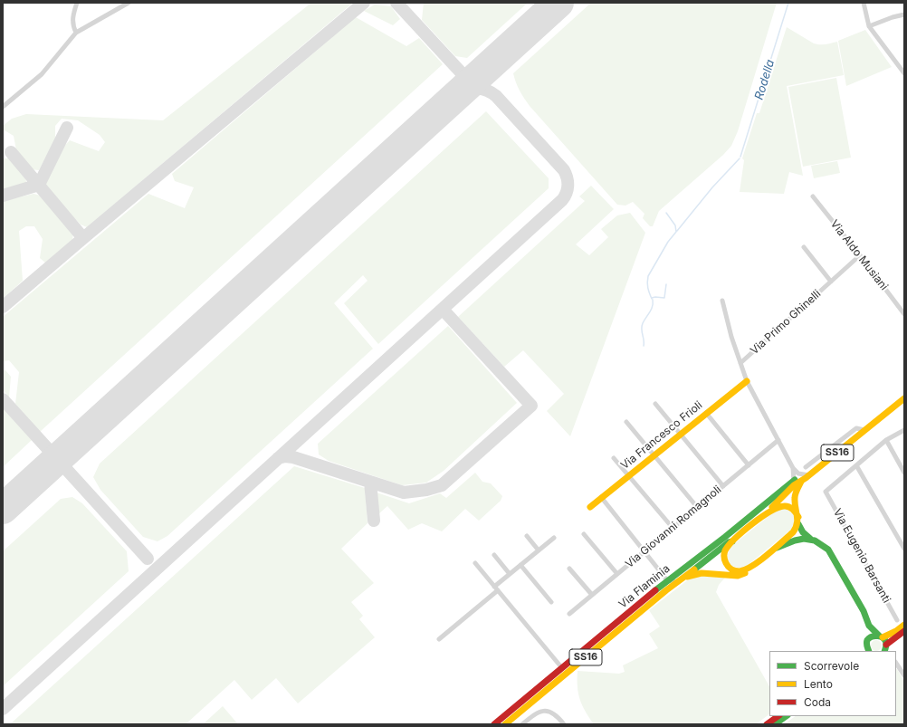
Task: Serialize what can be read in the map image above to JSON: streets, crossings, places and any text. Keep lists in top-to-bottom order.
{
  "streets": {
    "main road": ["Via Francesco Frioli", "SS16", "Via Flaminia"],
    "street": [
      "Via Aldo Musiani",
      "Via Primo Ghinelli",
      "Via Giovanni Romagnoli",
      "Via Eugenio Barsanti"
    ]
  },
  "crossings": [
    ["Via Aldo Musiani", "Via Primo Ghinelli"]
  ],
  "water": ["Rodella"],
  "legend": ["Scorrevole", "Lento", "Coda"]
}
